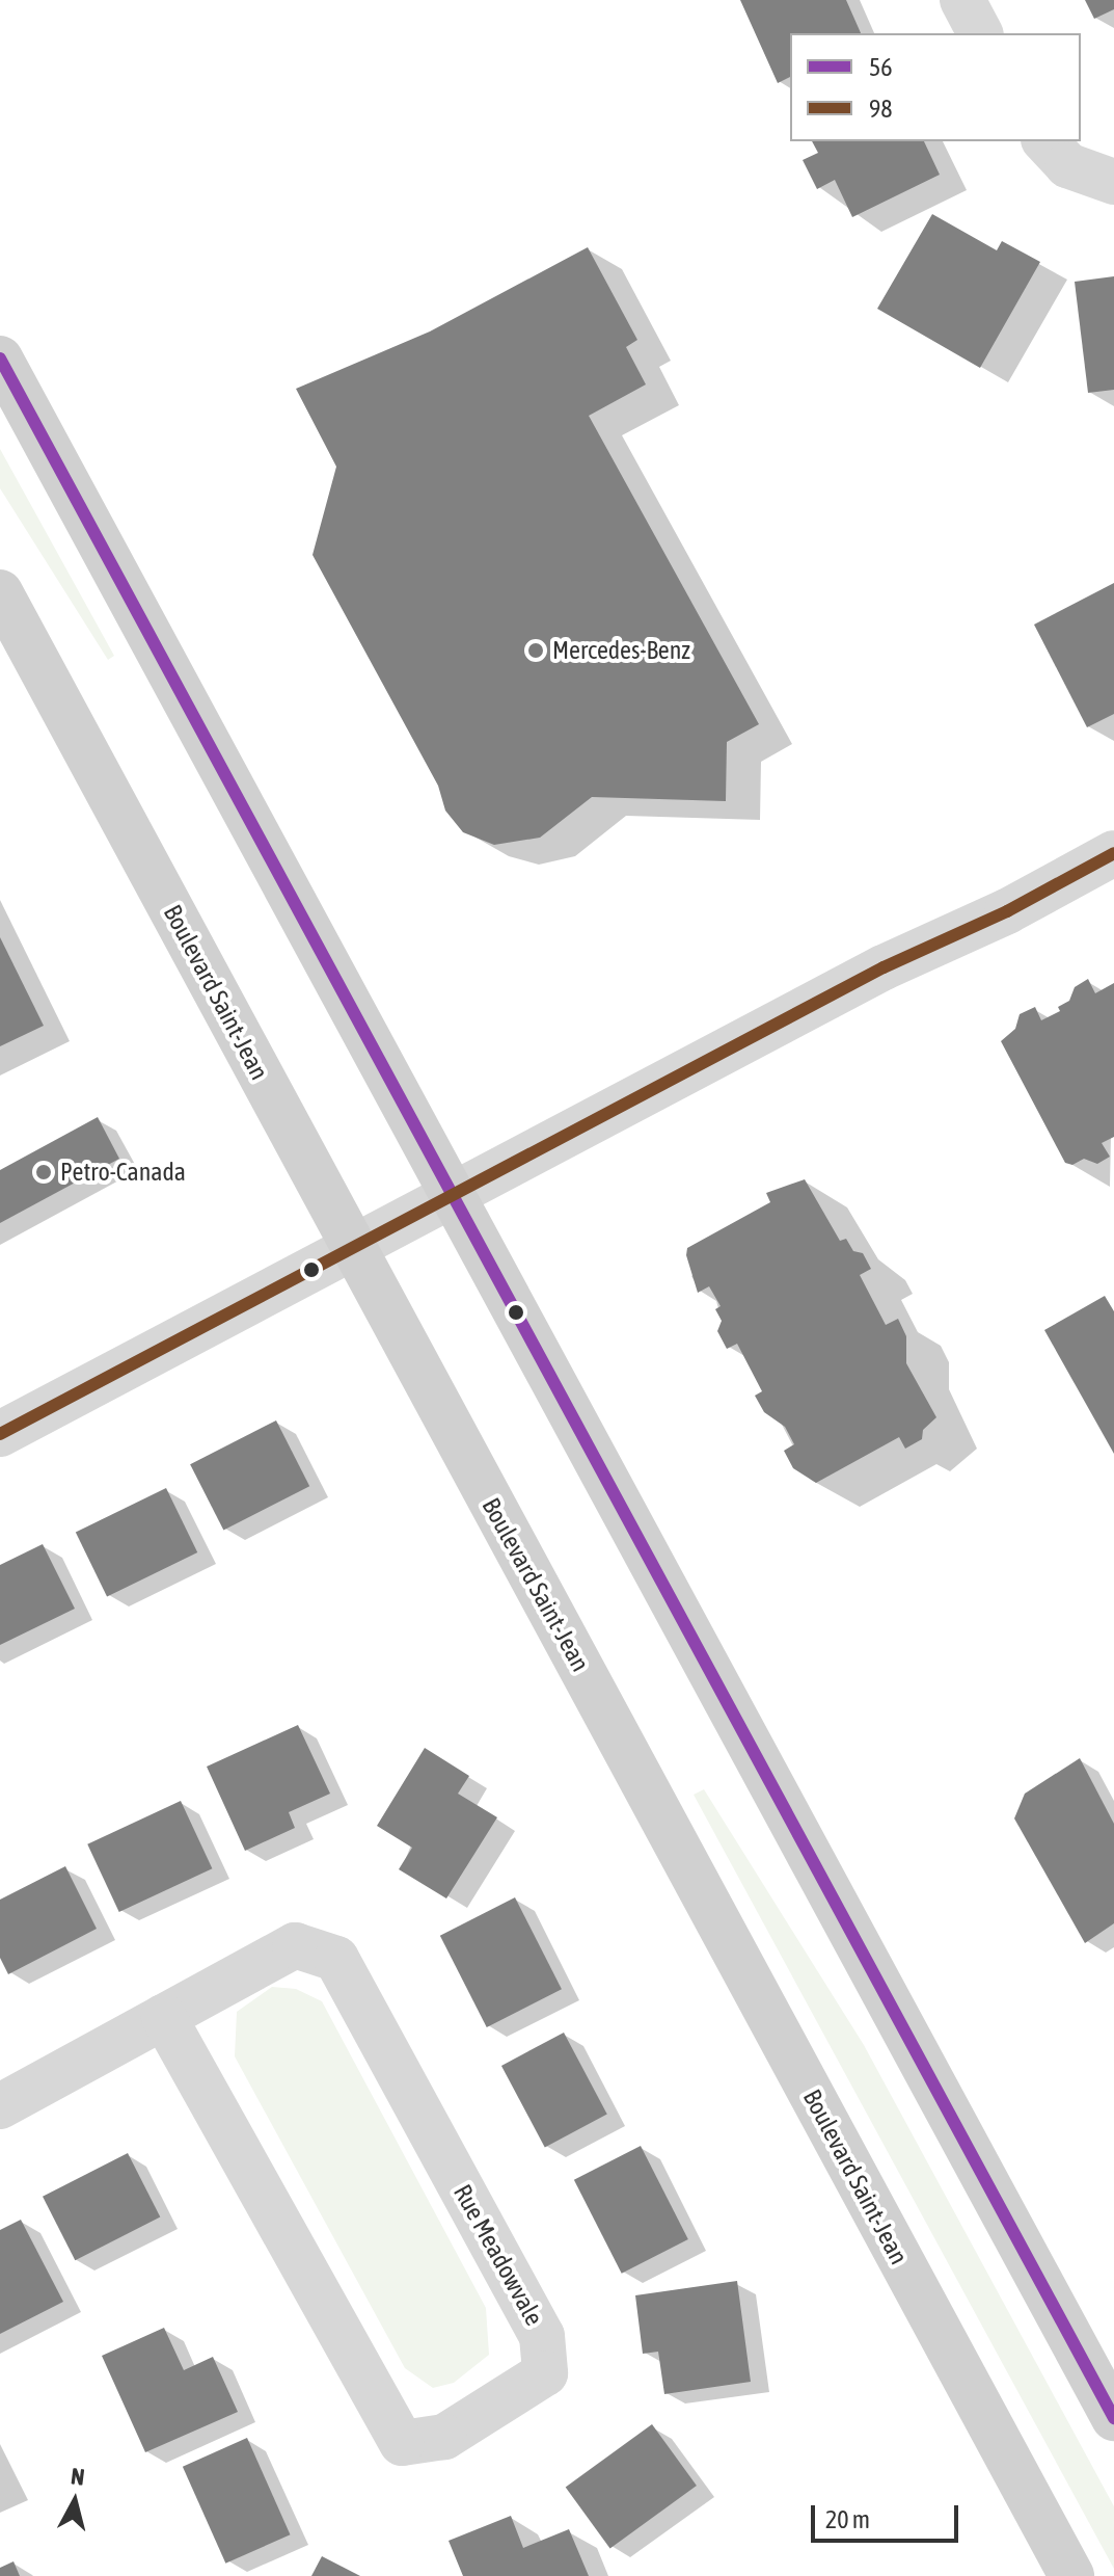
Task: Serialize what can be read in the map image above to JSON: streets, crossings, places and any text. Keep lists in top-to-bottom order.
{
  "streets": {
    "main road": ["Boulevard Saint-Jean"],
    "street": ["Rue Meadowvale"]
  },
  "places": ["Mercedes-Benz", "Petro-Canada"],
  "lines": ["transit line 56", "transit line 98"],
  "legend": ["56", "98"],
  "scale_bar": "20 m",
  "north": "top"
}
